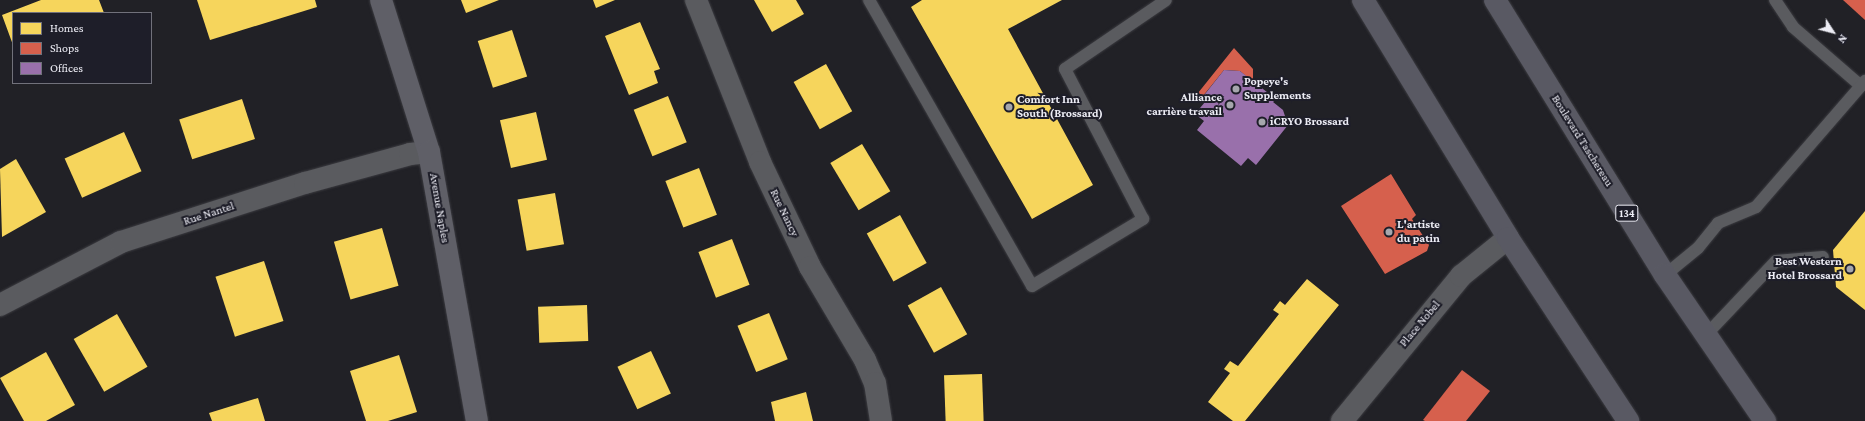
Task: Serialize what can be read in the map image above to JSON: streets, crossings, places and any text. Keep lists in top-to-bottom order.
{
  "streets": {
    "main road": ["Boulevard Taschereau", "134"],
    "street": [
      "Avenue Naples",
      "Rue Nancy",
      "Rue Nantel",
      "Place Nobel"
    ]
  },
  "crossings": [
    ["Avenue Naples", "Rue Nantel"]
  ],
  "places": [
    "Popeye's Supplements",
    "Alliance carrière travail",
    "Comfort Inn South (Brossard)",
    "iCRYO Brossard",
    "L'artiste du patin",
    "Best Western Hotel Brossard"
  ],
  "legend": ["Homes", "Shops", "Offices"],
  "north": "bottom right"
}
